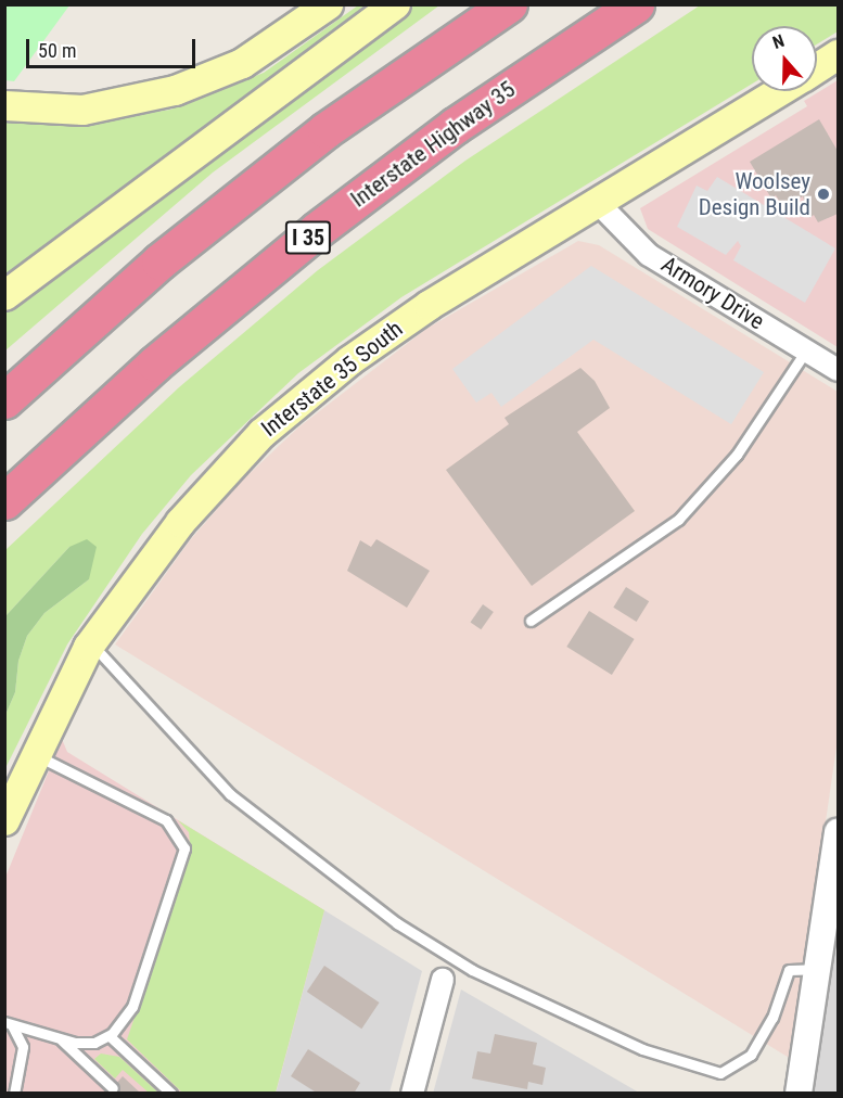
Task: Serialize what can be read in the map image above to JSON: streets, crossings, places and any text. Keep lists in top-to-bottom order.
{
  "streets": {
    "highway": ["Interstate Highway 35", "I 35"],
    "main road": ["Interstate 35 South"],
    "street": ["Armory Drive"]
  },
  "crossings": [
    ["Armory Drive", "Interstate 35 South"]
  ],
  "places": ["Woolsey Design Build"],
  "scale_bar": "50 m",
  "north": "top"
}
